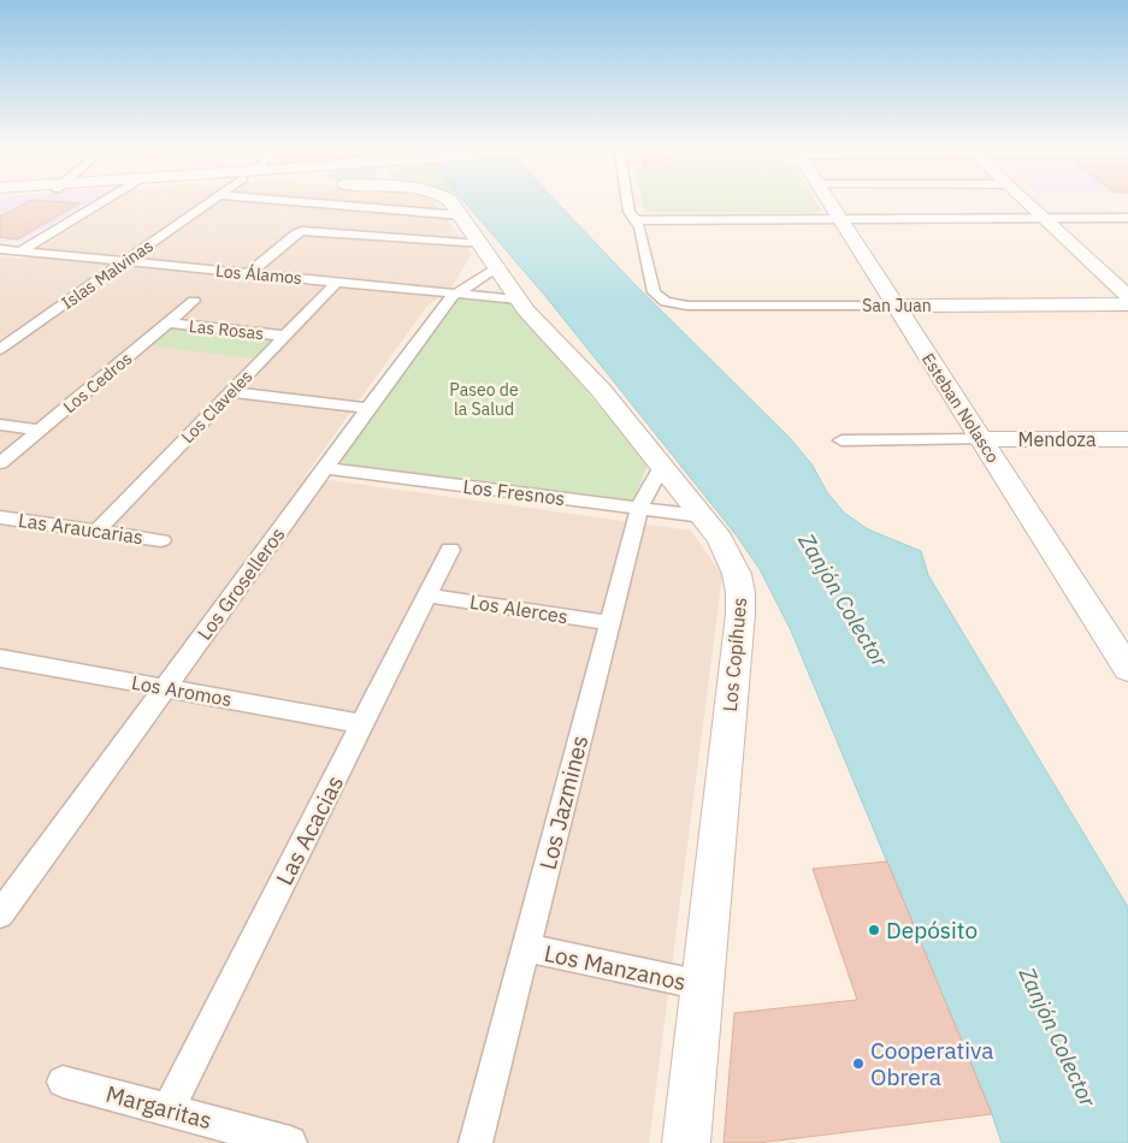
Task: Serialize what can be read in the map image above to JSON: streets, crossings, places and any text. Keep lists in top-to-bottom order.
{
  "streets": {
    "main road": [
      "San Juan",
      "Esteban Nolasco",
      "Mendoza",
      "Los Copíhues"
    ],
    "street": [
      "Islas Malvinas",
      "Los Álamos",
      "Las Rosas",
      "Los Cedros",
      "Los Claveles",
      "Los Fresnos",
      "Las Araucarias",
      "Los Groselleros",
      "Los Alerces",
      "Los Aromos",
      "Los Jazmines",
      "Las Acacias",
      "Los Manzanos",
      "Margaritas"
    ]
  },
  "crossings": [
    ["Islas Malvinas", "Los Álamos"],
    ["Los Álamos", "Los Claveles"],
    ["Los Álamos", "Los Groselleros"],
    ["Los Álamos", "Los Copíhues"],
    ["San Juan", "Esteban Nolasco"],
    ["Las Rosas", "Los Cedros"],
    ["Las Rosas", "Los Claveles"],
    ["Los Claveles", "Las Araucarias"],
    ["Esteban Nolasco", "Mendoza"],
    ["Los Fresnos", "Los Groselleros"],
    ["Los Fresnos", "Los Copíhues"],
    ["Los Fresnos", "Los Jazmines"],
    ["Los Groselleros", "Los Copíhues"],
    ["Los Groselleros", "Los Aromos"],
    ["Los Alerces", "Los Jazmines"],
    ["Los Alerces", "Las Acacias"],
    ["Los Copíhues", "Los Jazmines"],
    ["Los Copíhues", "Los Manzanos"],
    ["Los Aromos", "Las Acacias"],
    ["Los Jazmines", "Los Manzanos"],
    ["Las Acacias", "Margaritas"]
  ],
  "water": ["Zanjón Colector"],
  "parks": ["Paseo de la Salud"],
  "places": ["Depósito", "Cooperativa Obrera"]
}
